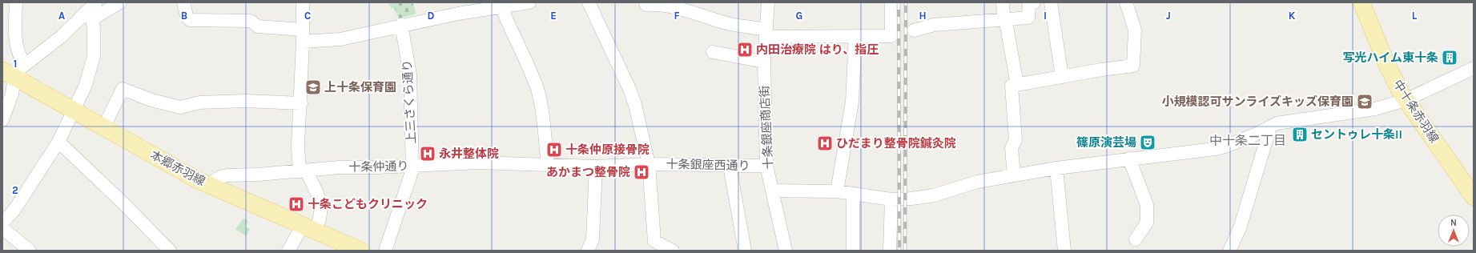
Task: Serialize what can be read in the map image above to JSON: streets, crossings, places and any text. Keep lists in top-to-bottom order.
{
  "streets": {
    "main road": ["中十条赤羽線", "本郷赤羽線"],
    "street": [
      "上三さくら通り",
      "十条銀座商店街",
      "十条銀座西通り",
      "十条仲通り"
    ]
  },
  "crossings": [
    ["上三さくら通り", "十条仲通り"],
    ["十条銀座商店街", "十条銀座西通り"],
    ["十条銀座西通り", "十条仲通り"],
    ["十条仲通り", "本郷赤羽線"]
  ],
  "districts": ["中十条二丁目"],
  "places": {
    "hospital": [
      "内田治療院 はり、指圧",
      "ひだまり整骨院鍼灸院",
      "十条仲原接骨院",
      "永井整体院",
      "あかまつ整骨院",
      "十条こどもクリニック"
    ],
    "building": ["写光ハイム東十条", "セントゥレ十条II"],
    "school or university": ["上十条保育園", "小規模認可サンライズキッズ保育園"],
    "theatre": ["篠原演芸場"]
  },
  "north": "top",
  "grid": {
    "columns": [
      "A",
      "B",
      "C",
      "D",
      "E",
      "F",
      "G",
      "H",
      "I",
      "J",
      "K",
      "L"
    ],
    "rows": ["1", "2"]
  }
}
